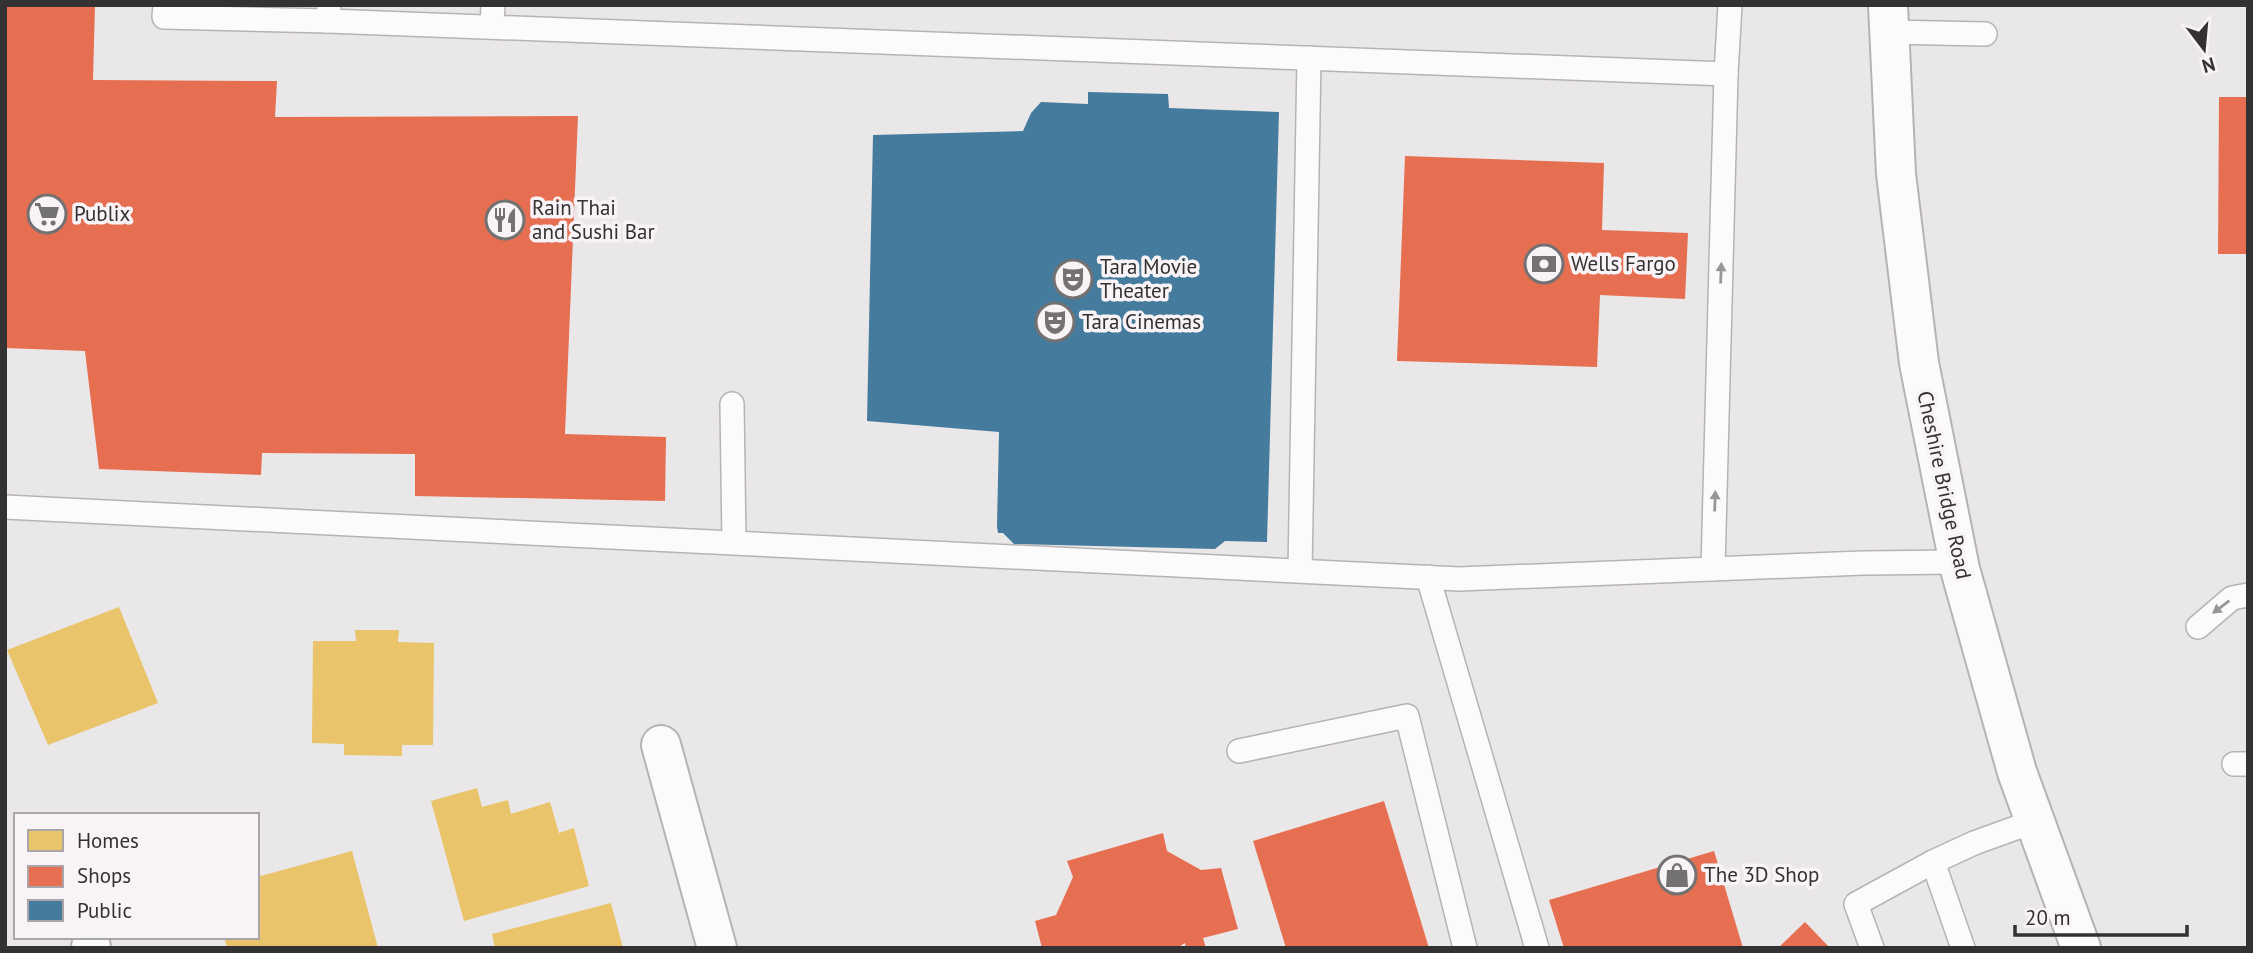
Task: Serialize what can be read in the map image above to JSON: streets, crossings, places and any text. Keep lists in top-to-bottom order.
{
  "streets": {
    "main road": ["Cheshire Bridge Road"]
  },
  "places": {
    "supermarket": ["Publix"],
    "restaurant": ["Rain Thai and Sushi Bar"],
    "bank": ["Wells Fargo"],
    "theatre": ["Tara Movie Theater", "Tara Cinemas"],
    "shop": ["The 3D Shop"]
  },
  "legend": ["Homes", "Shops", "Public"],
  "scale_bar": "20 m",
  "north": "bottom"
}
